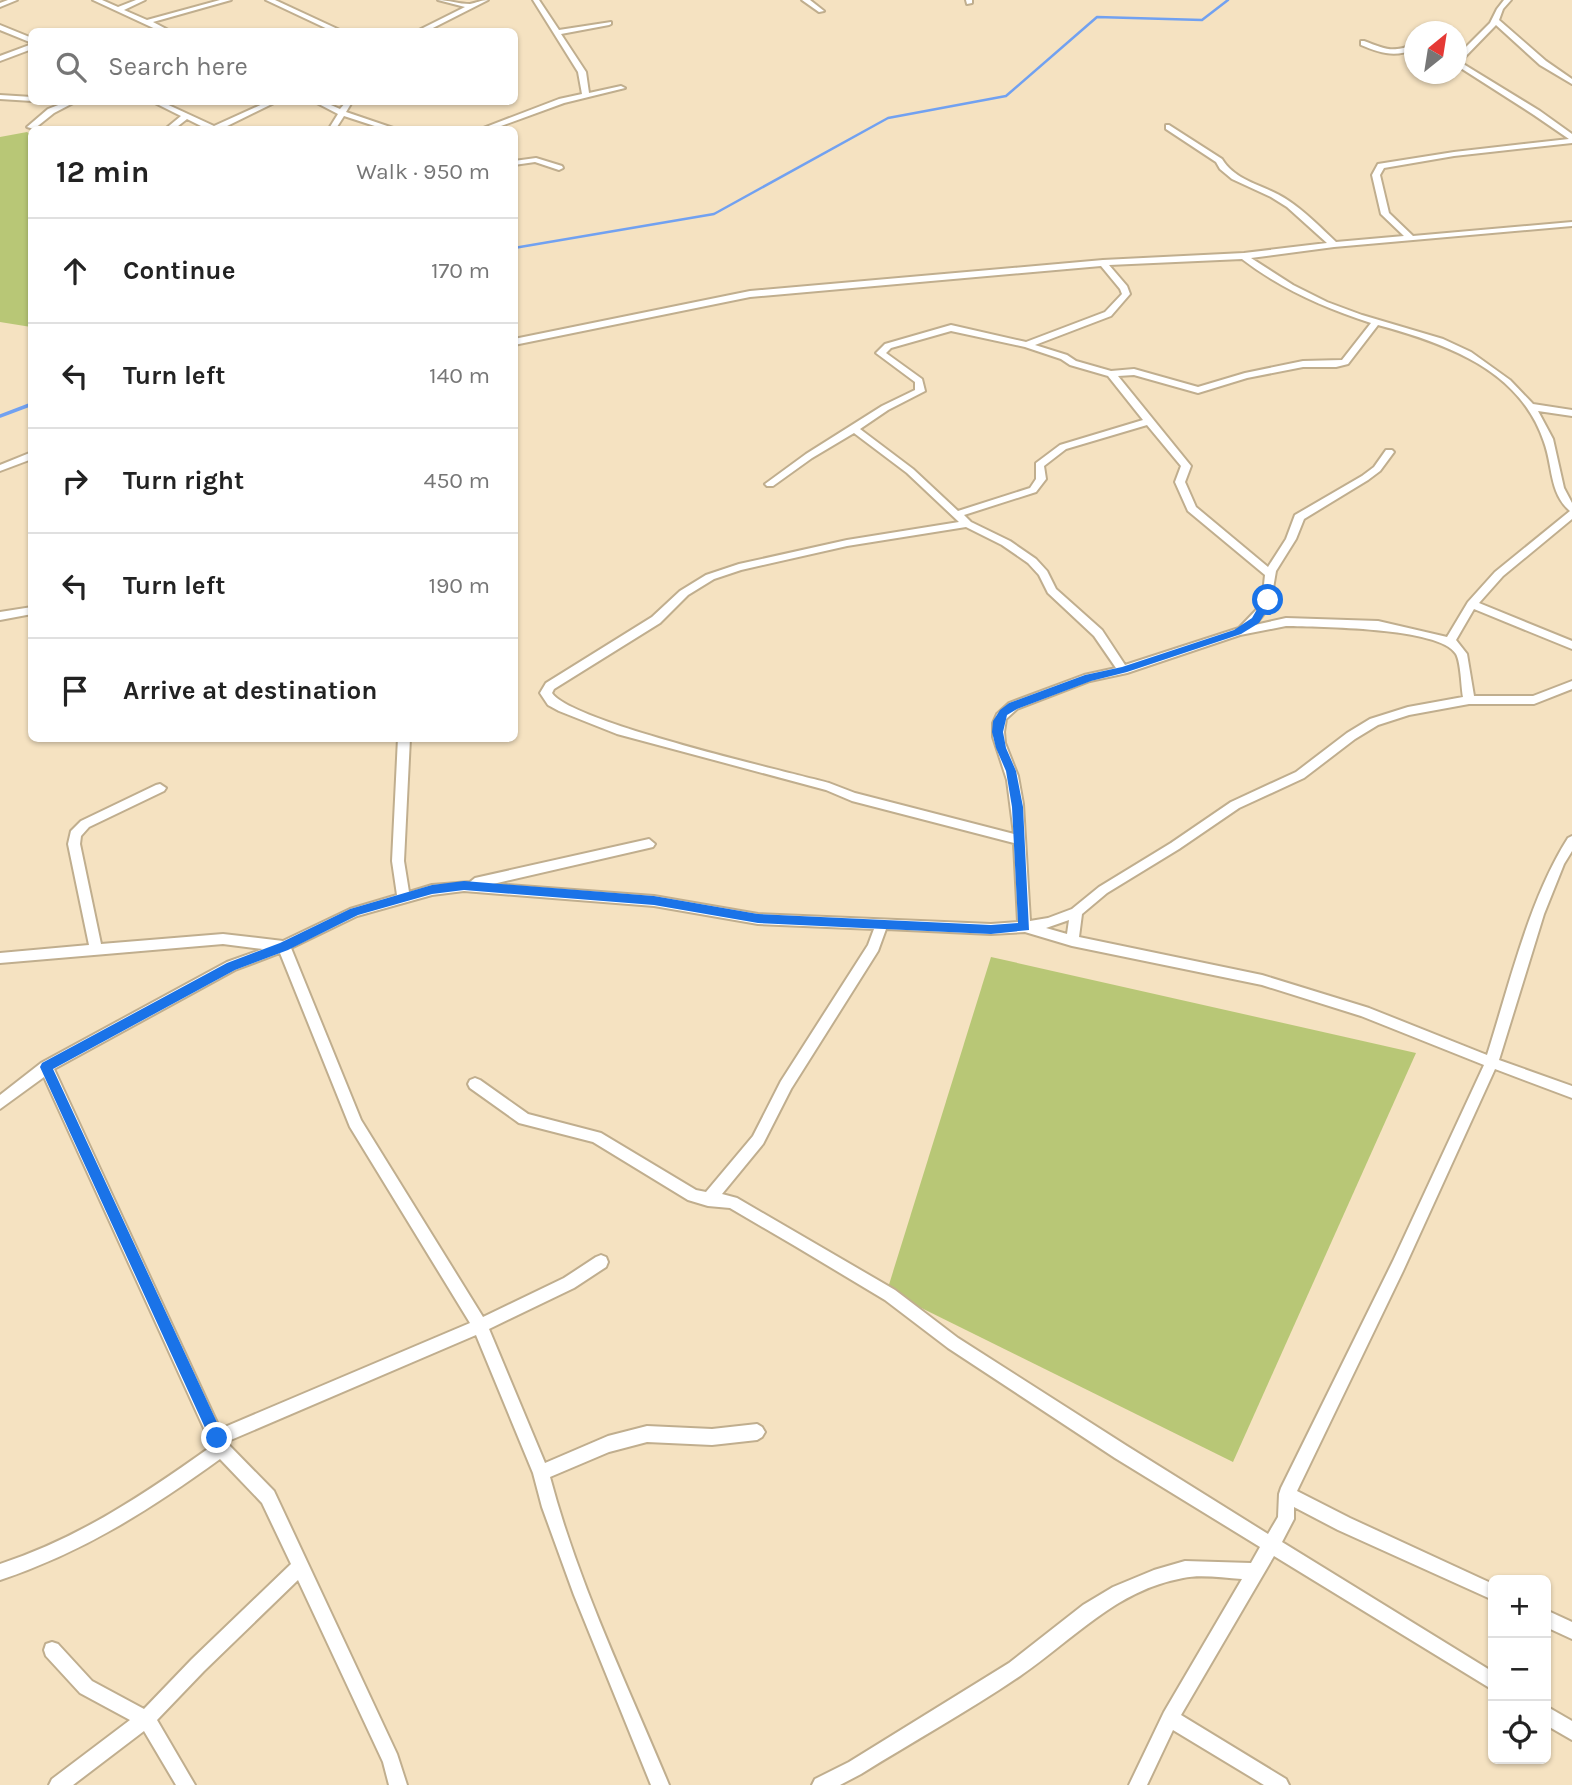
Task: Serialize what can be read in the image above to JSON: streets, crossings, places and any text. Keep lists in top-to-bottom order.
{
  "north": "top right",
  "page": {
    "search": "Search here",
    "heading": ["12 min", "Walk · 950 m"],
    "list": [
      ["Continue", "170 m"],
      ["Turn left", "140 m"],
      ["Turn right", "450 m"],
      ["Turn left", "190 m"],
      "Arrive at destination"
    ],
    "map_buttons": ["+", "−"]
  }
}
